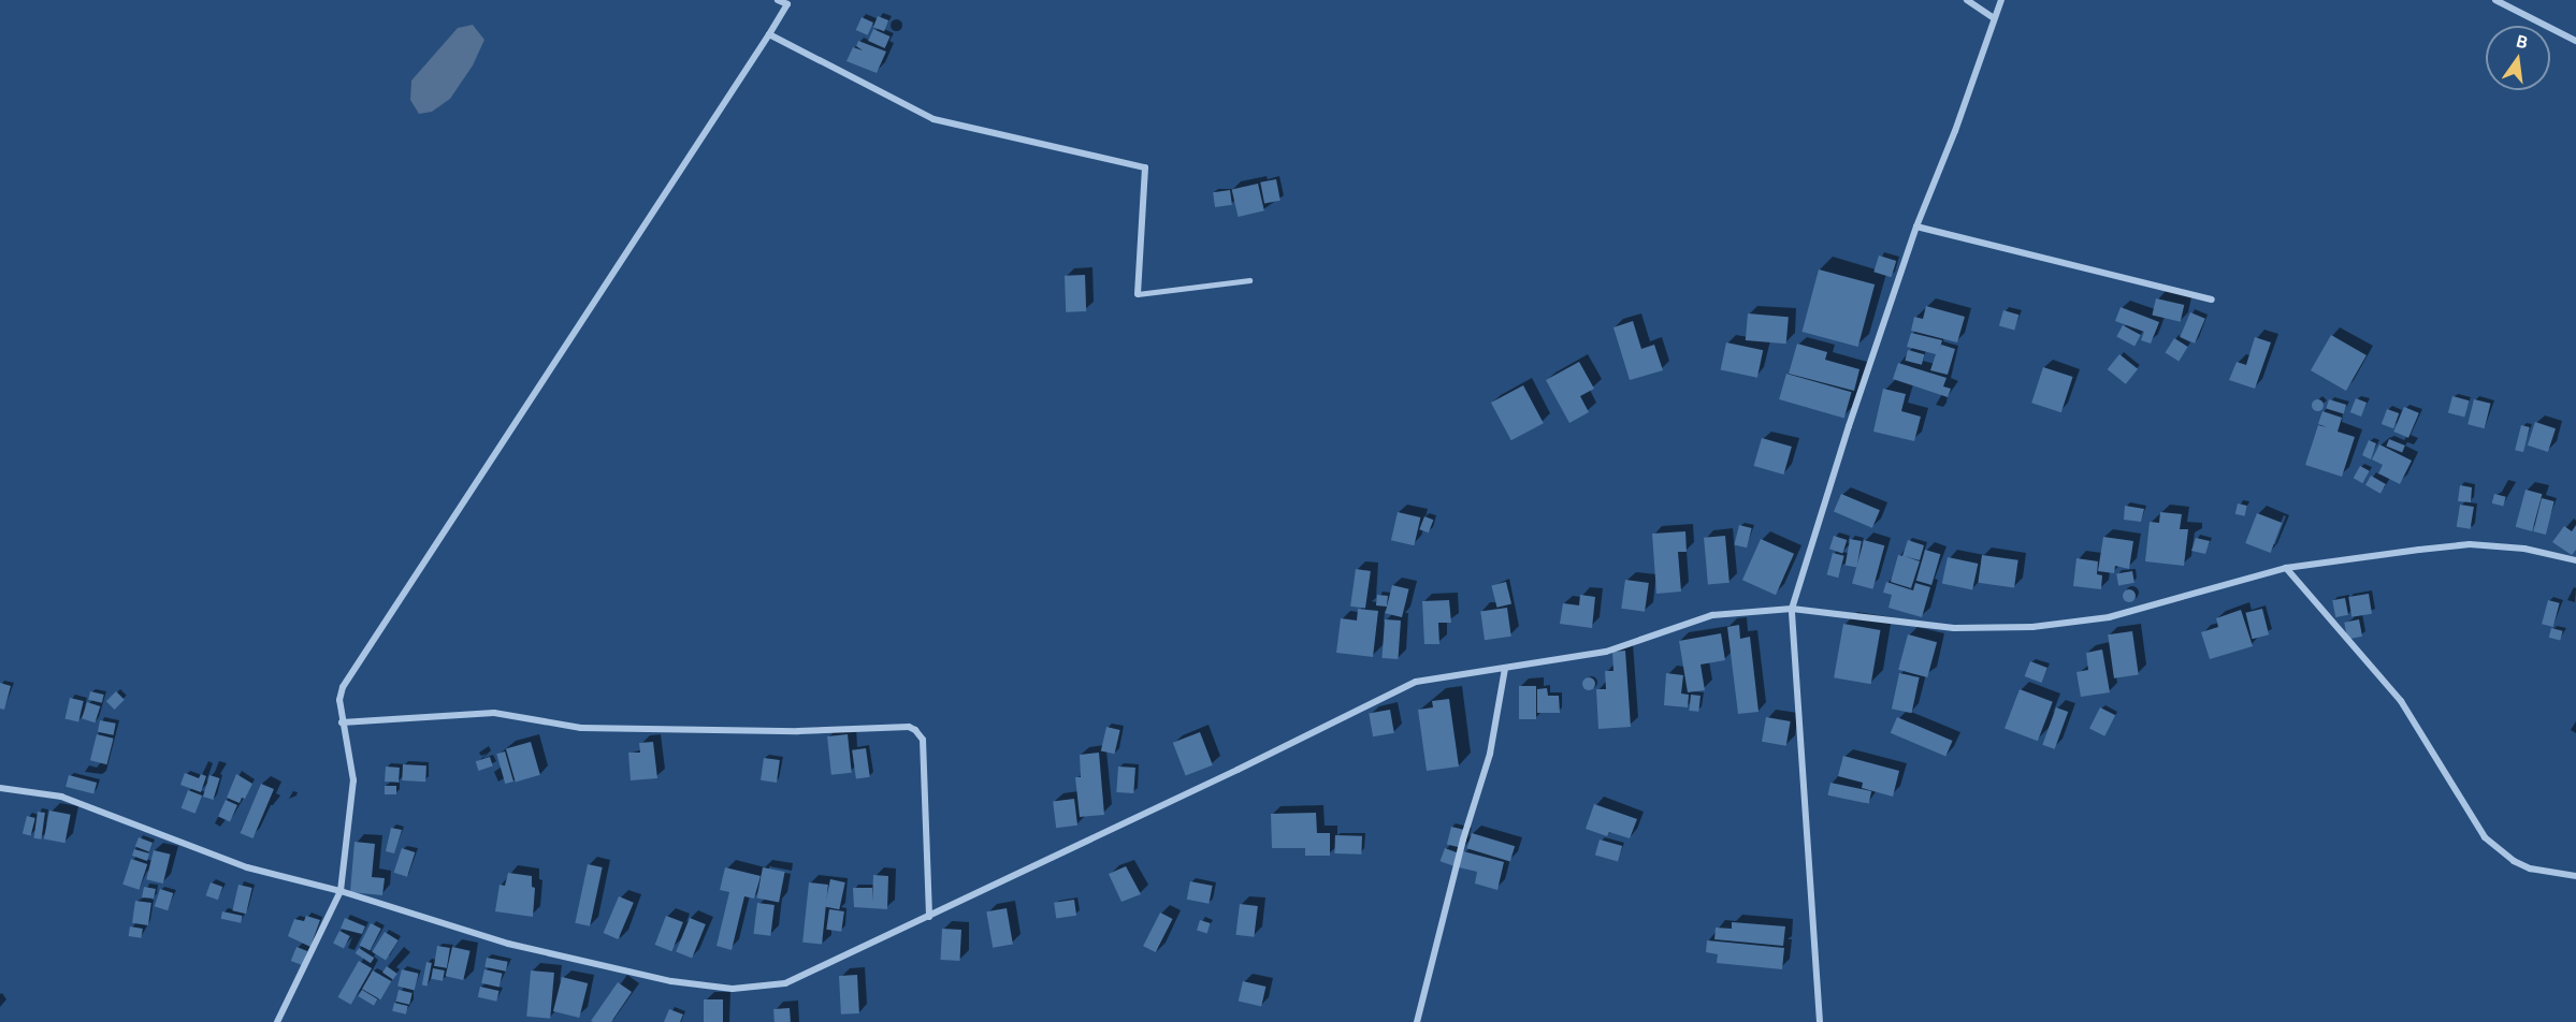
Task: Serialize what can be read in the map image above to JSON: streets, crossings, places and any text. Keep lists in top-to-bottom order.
{
  "north": "top"
}
